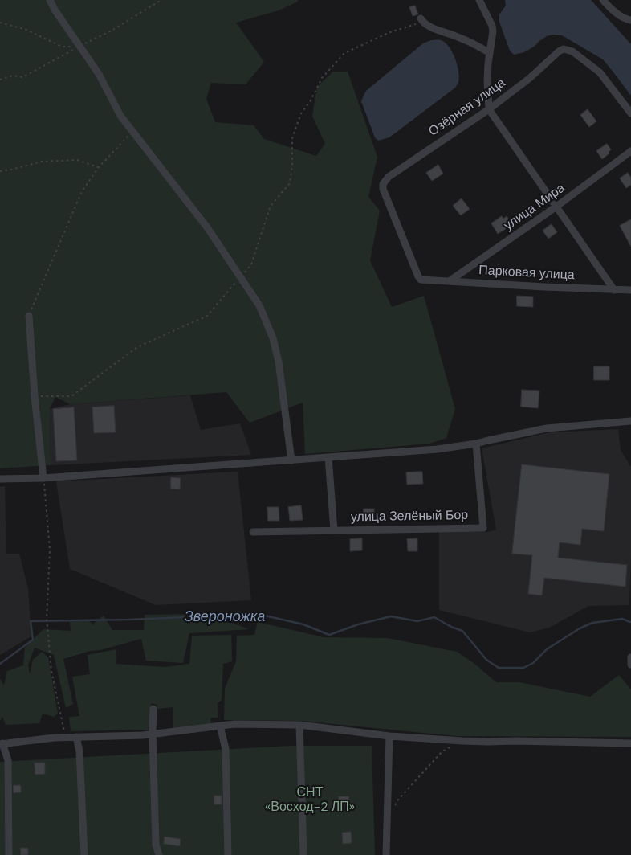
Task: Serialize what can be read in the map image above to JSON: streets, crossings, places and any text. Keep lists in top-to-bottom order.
{
  "streets": {
    "street": [
      "Озёрная улица",
      "улица Мира",
      "Парковая улица",
      "улица Зелёный Бор"
    ]
  },
  "crossings": [
    ["Озёрная улица", "Парковая улица"],
    ["улица Мира", "Парковая улица"]
  ],
  "water": ["Звероножка"],
  "parks": ["СНТ «Восход-2 ЛП»"]
}
